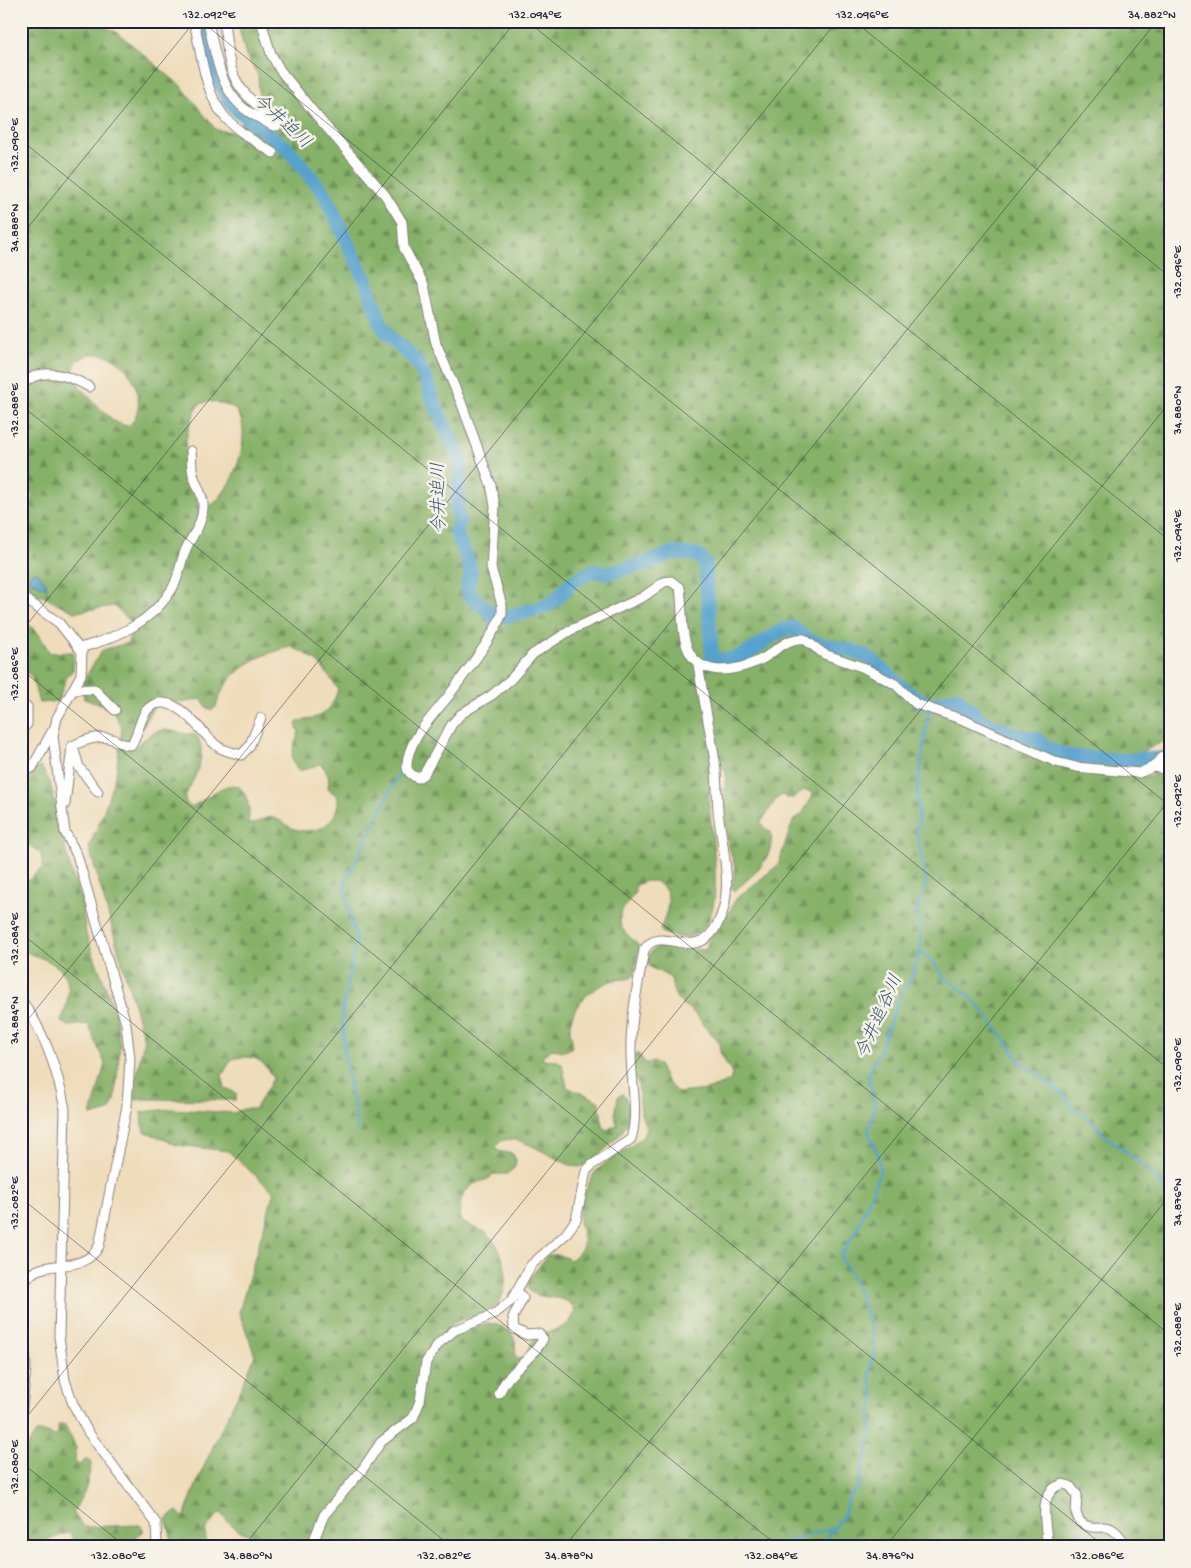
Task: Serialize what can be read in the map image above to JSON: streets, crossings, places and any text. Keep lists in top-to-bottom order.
{
  "water": ["今井迫川", "今井追谷川"],
  "coordinates": [
    "132.092°E",
    "132.094°E",
    "132.096°E",
    "34.882°N",
    "132.090°E",
    "34.888°N",
    "132.088°E",
    "34.880°N",
    "132.086°E",
    "132.084°E",
    "34.884°N",
    "34.876°N",
    "132.082°E",
    "132.080°E",
    "34.878°N"
  ]
}
